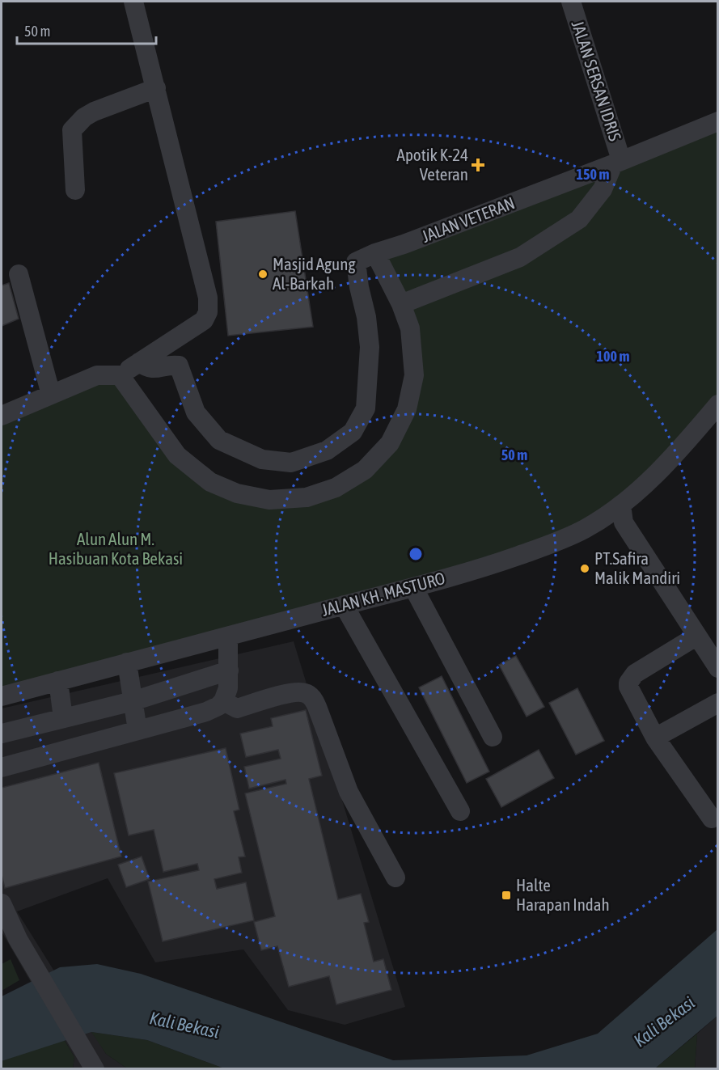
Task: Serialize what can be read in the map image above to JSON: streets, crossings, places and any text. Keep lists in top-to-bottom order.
{
  "streets": {
    "street": ["JALAN SERSAN IDRIS", "JALAN VETERAN", "JALAN KH. MASTURO"]
  },
  "crossings": [
    ["JALAN SERSAN IDRIS", "JALAN VETERAN"]
  ],
  "water": ["Kali Bekasi"],
  "parks": ["Alun Alun M. Hasibuan Kota Bekasi"],
  "places": {
    "health": ["Apotik K-24 Veteran"],
    "other": ["Masjid Agung Al-Barkah", "PT.Safira Malik Mandiri"],
    "transit": ["Halte Harapan Indah"]
  },
  "scale_bar": "50 m",
  "rings": ["150 m", "100 m", "50 m"]
}
